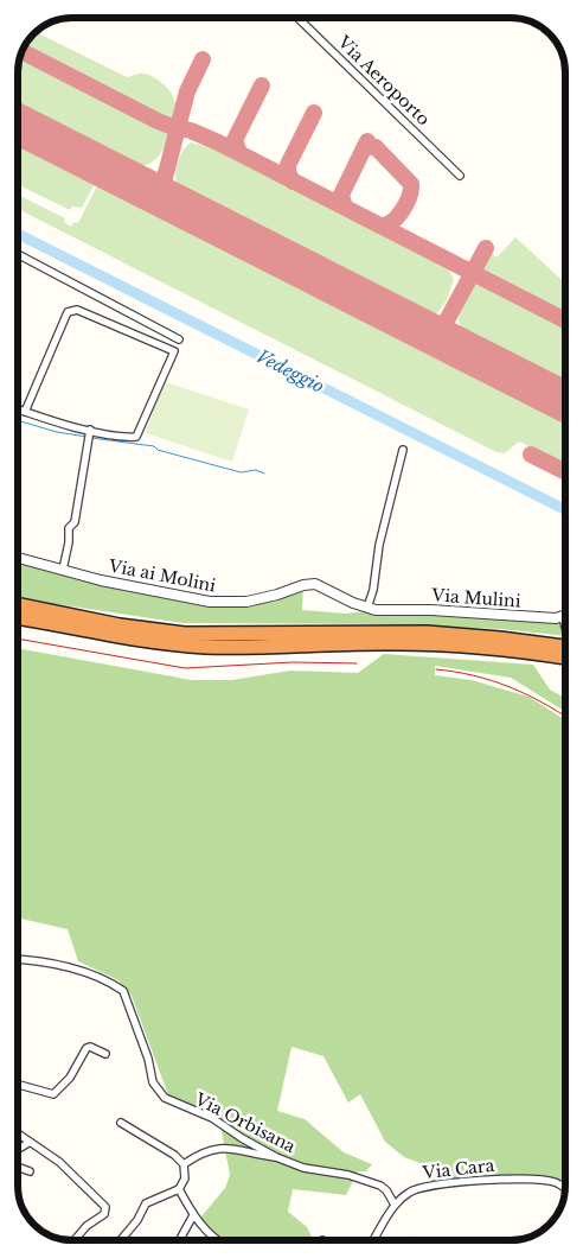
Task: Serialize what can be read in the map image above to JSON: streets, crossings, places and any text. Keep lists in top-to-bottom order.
{
  "streets": {
    "street": [
      "Via Aeroporto",
      "Via ai Molini",
      "Via Mulini",
      "Via Orbisana",
      "Via Cara"
    ]
  },
  "crossings": [
    ["Via ai Molini", "Via Mulini"],
    ["Via Orbisana", "Via Cara"]
  ],
  "water": ["Vedeggio"]
}
